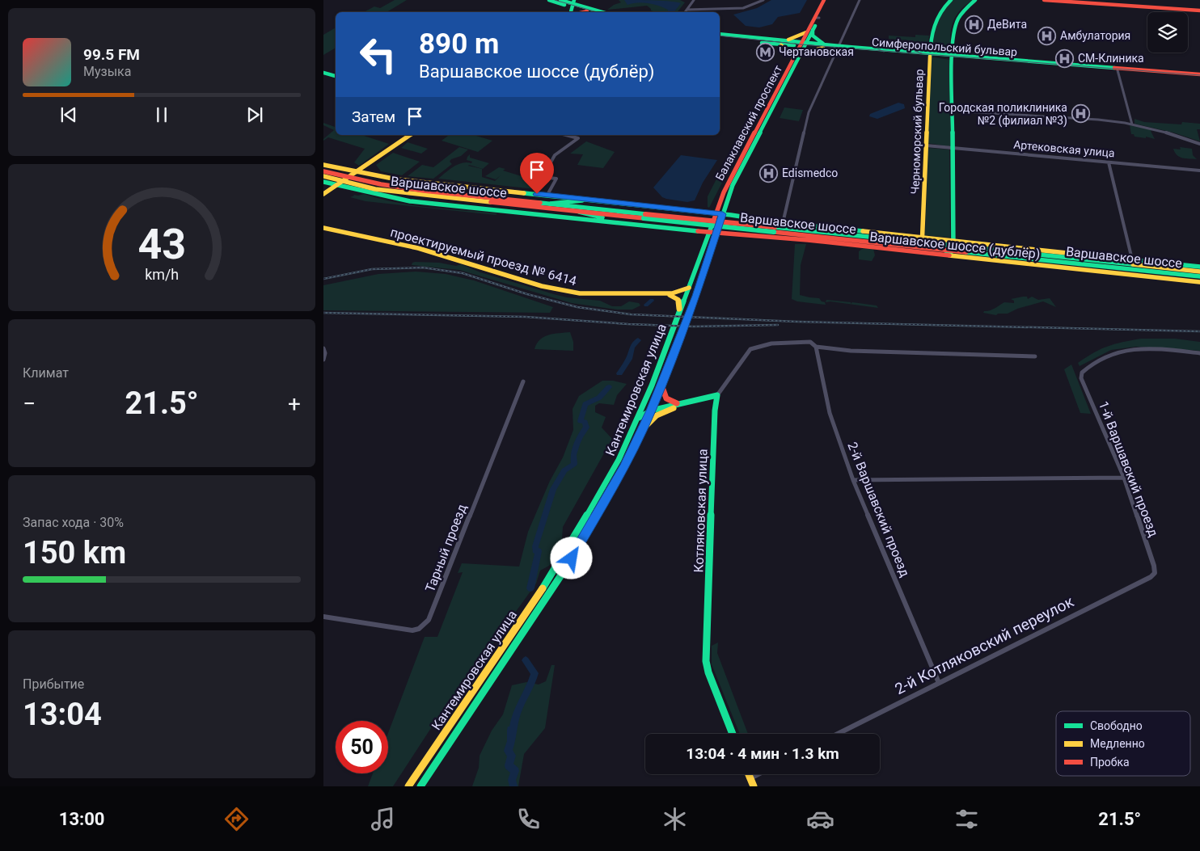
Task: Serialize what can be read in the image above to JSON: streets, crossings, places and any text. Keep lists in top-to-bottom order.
{
  "streets": {
    "main road": [
      "Симферопольский бульвар",
      "Балаклавский проспект",
      "Черноморский бульвар",
      "Варшавское шоссе",
      "Варшавское шоссе (дублёр)",
      "проектируемый проезд № 6414",
      "Кантемировская улица",
      "Котляковская улица"
    ],
    "street": [
      "Артековская улица",
      "1-й Варшавский проезд",
      "2-й Варшавский проезд",
      "Тарный проезд",
      "2-й Котляковский переулок"
    ]
  },
  "crossings": [
    ["Симферопольский бульвар", "Балаклавский проспект"],
    ["Симферопольский бульвар", "Черноморский бульвар"],
    ["Балаклавский проспект", "Варшавское шоссе (дублёр)"],
    ["Балаклавский проспект", "Кантемировская улица"],
    ["Черноморский бульвар", "Артековская улица"],
    ["Черноморский бульвар", "Варшавское шоссе"],
    ["Черноморский бульвар", "Варшавское шоссе (дублёр)"],
    ["Варшавское шоссе", "Варшавское шоссе (дублёр)"],
    ["Варшавское шоссе (дублёр)", "Кантемировская улица"],
    ["проектируемый проезд № 6414", "Кантемировская улица"],
    ["1-й Варшавский проезд", "2-й Котляковский переулок"],
    ["2-й Варшавский проезд", "Котляковская улица"],
    ["2-й Варшавский проезд", "2-й Котляковский переулок"]
  ],
  "places": {
    "hospital": [
      "ДеВита",
      "Амбулатория",
      "СМ-Клиника",
      "Городская поликлиника №2 (филиал №3)",
      "Edismedco"
    ],
    "metro station": ["Чертановская"]
  },
  "legend": ["Свободно", "Медленно", "Пробка"],
  "page": {
    "turn": ["890 m", "Варшавское шоссе (дублёр)"],
    "song": ["99.5 FM", "Музыка"],
    "then": "Затем",
    "tile": [
      "Климат",
      ["Запас хода · 30%", "150 km"],
      ["Прибытие", "13:04"]
    ],
    "heat": ["−", "21.5°", "+"],
    "limit": "50",
    "trip": "13:04 · 4 мин · 1.3 km",
    "tabs": ["13:00", "21.5°"],
    "gauge": ["43", "km/h"]
  }
}
